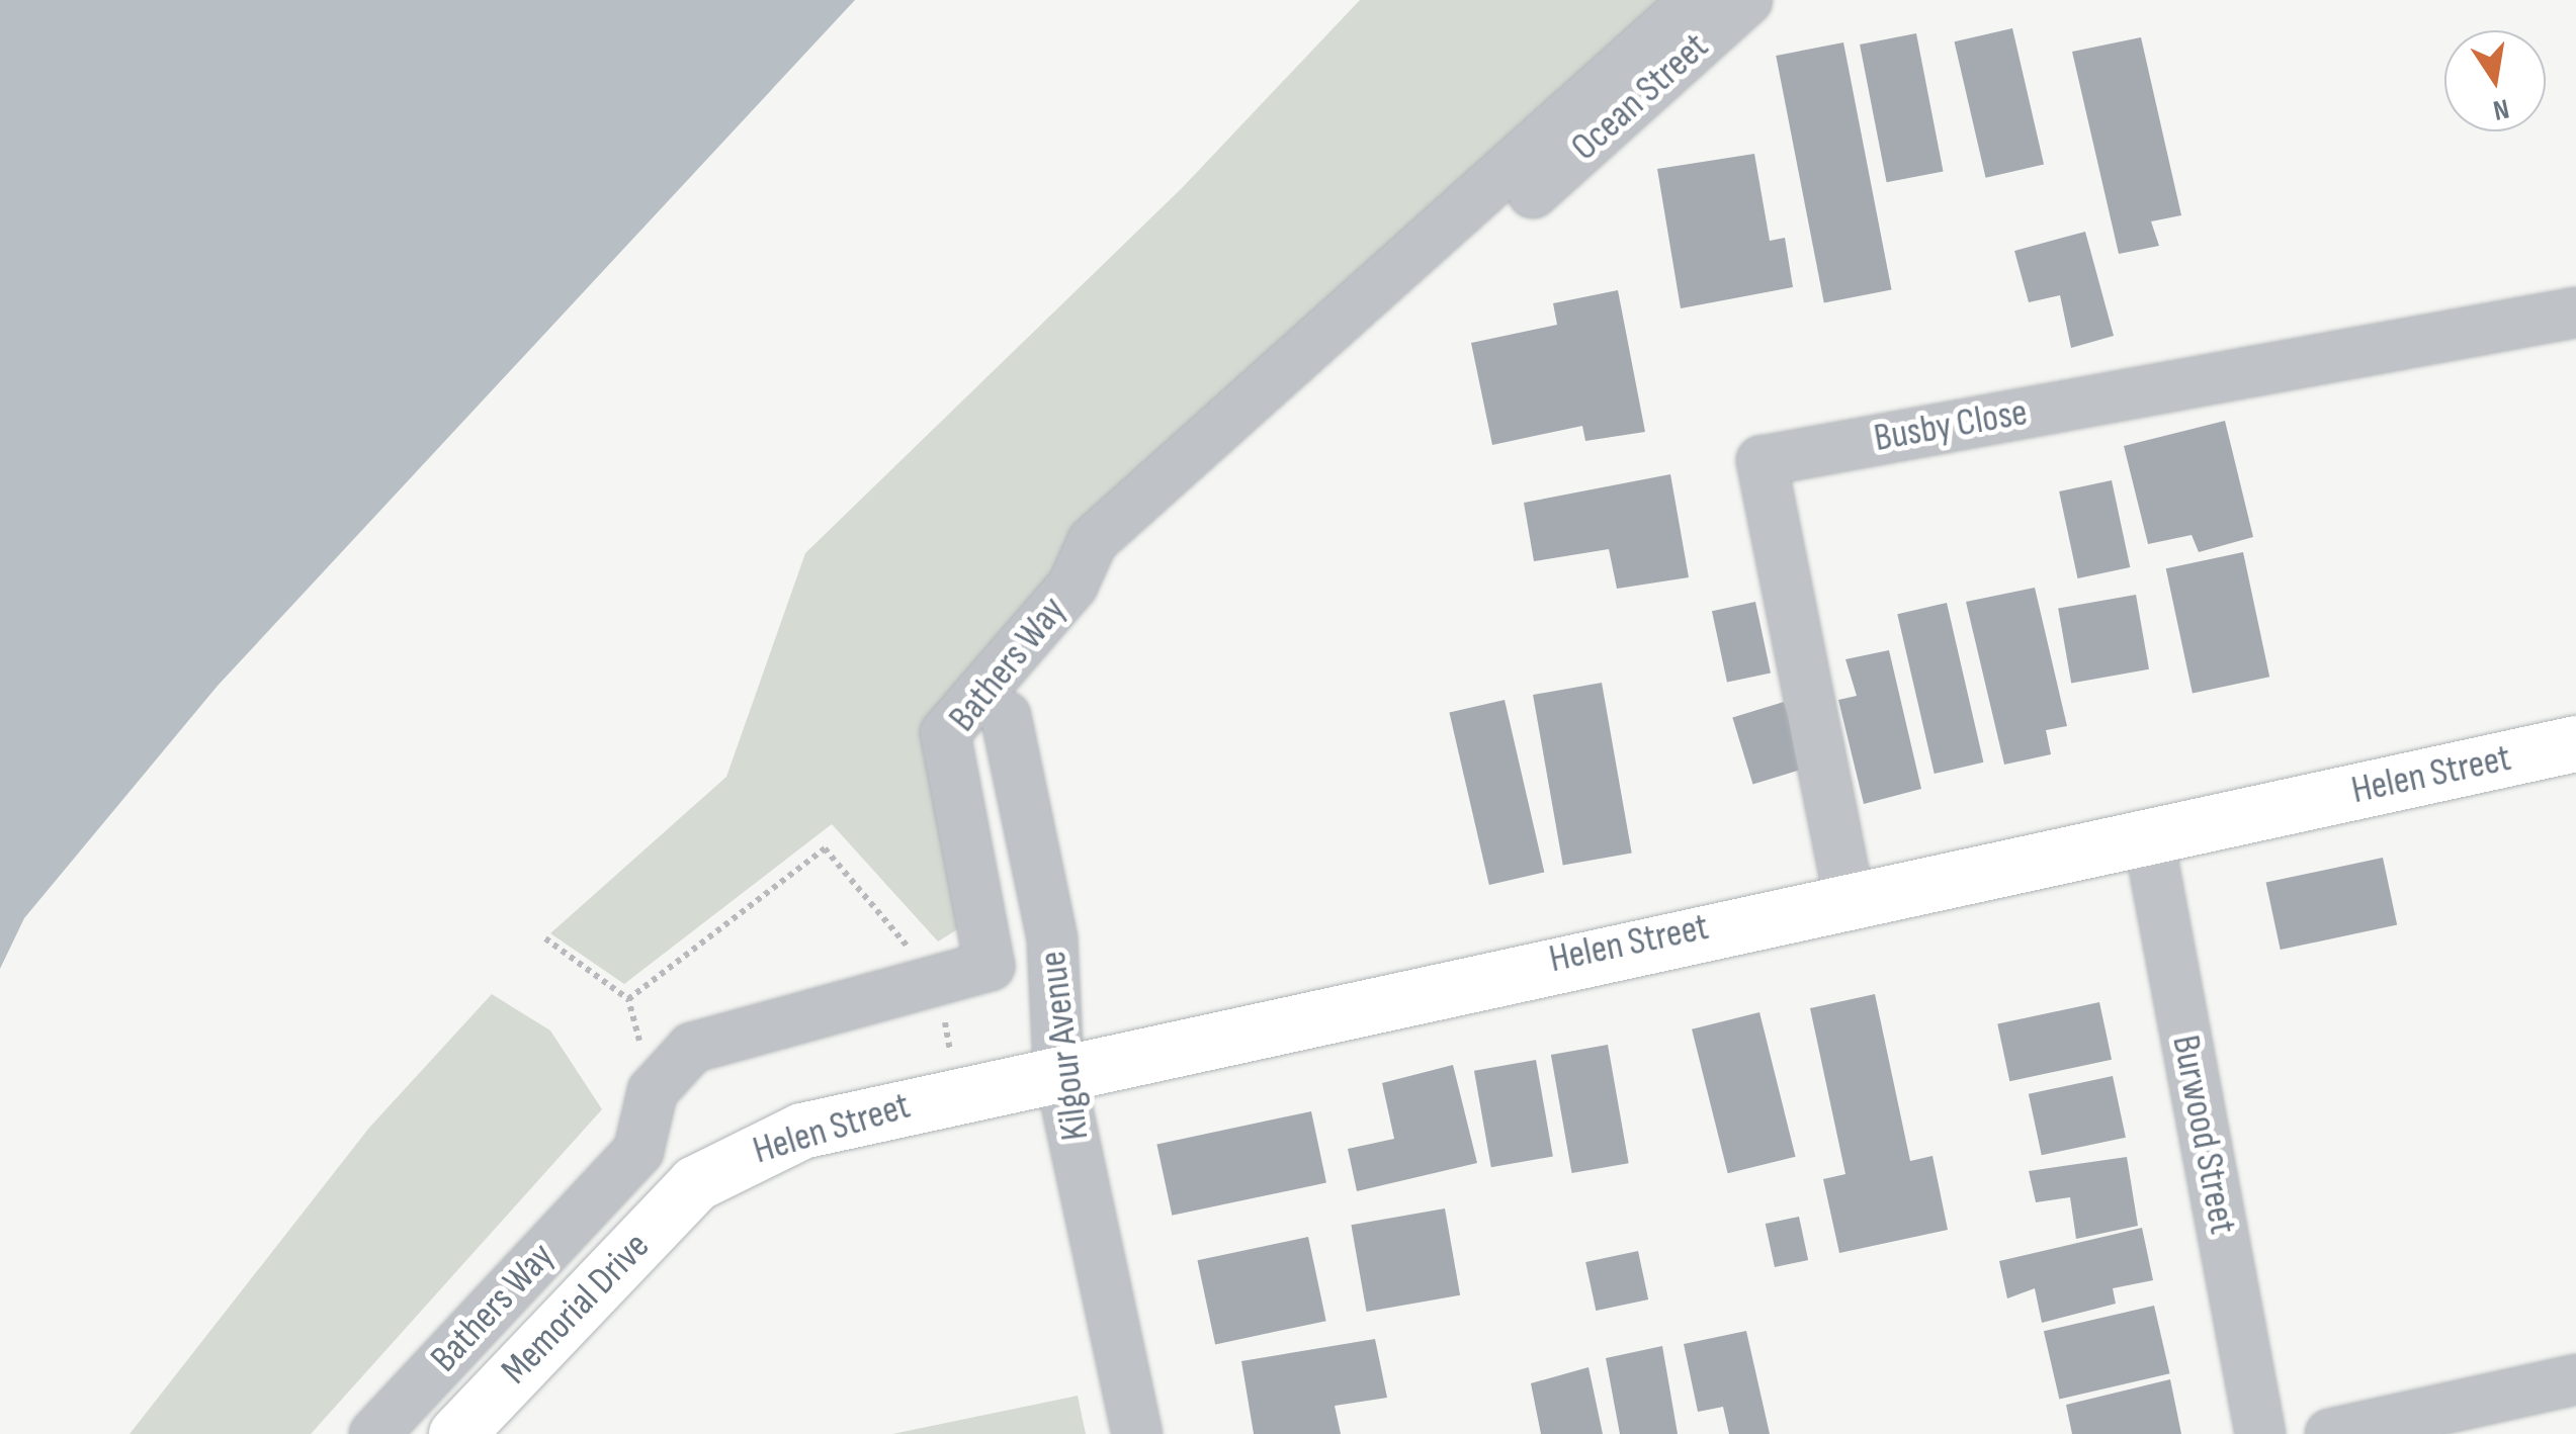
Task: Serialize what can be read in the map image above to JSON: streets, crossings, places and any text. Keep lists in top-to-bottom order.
{
  "streets": {
    "main road": ["Helen Street", "Memorial Drive"],
    "street": [
      "Ocean Street",
      "Busby Close",
      "Bathers Way",
      "Kilgour Avenue",
      "Burwood Street"
    ]
  },
  "crossings": [
    ["Busby Close", "Helen Street"],
    ["Helen Street", "Kilgour Avenue"],
    ["Helen Street", "Burwood Street"],
    ["Helen Street", "Memorial Drive"]
  ],
  "north": "bottom"
}
